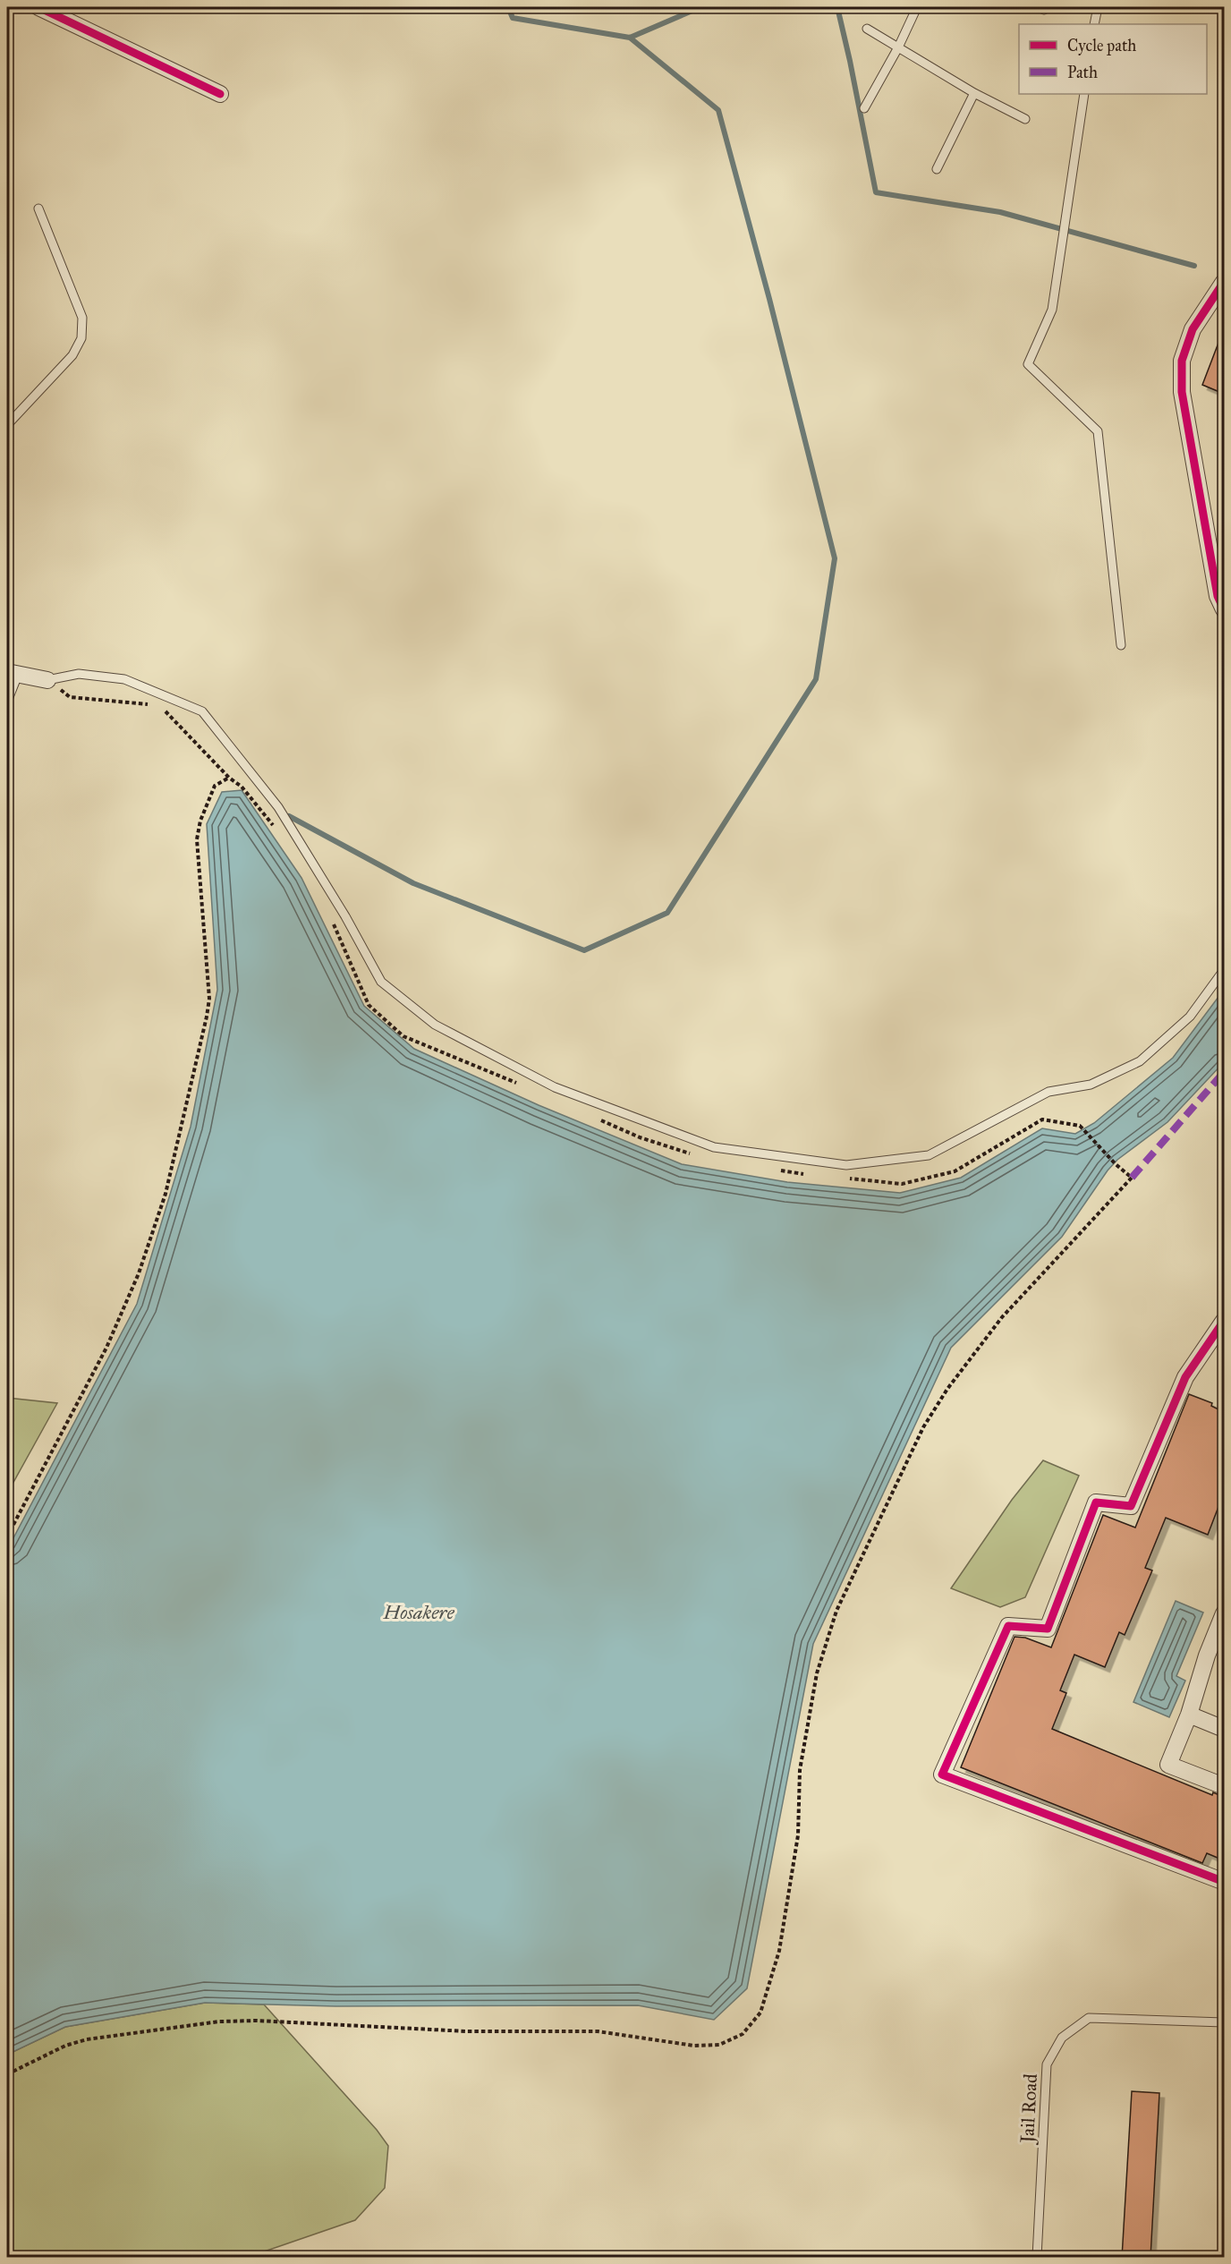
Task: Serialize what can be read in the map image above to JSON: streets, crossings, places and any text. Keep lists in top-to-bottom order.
{
  "streets": {
    "lane": ["Jail Road"]
  },
  "water": ["Hosakere"],
  "legend": ["Cycle path", "Path"]
}
